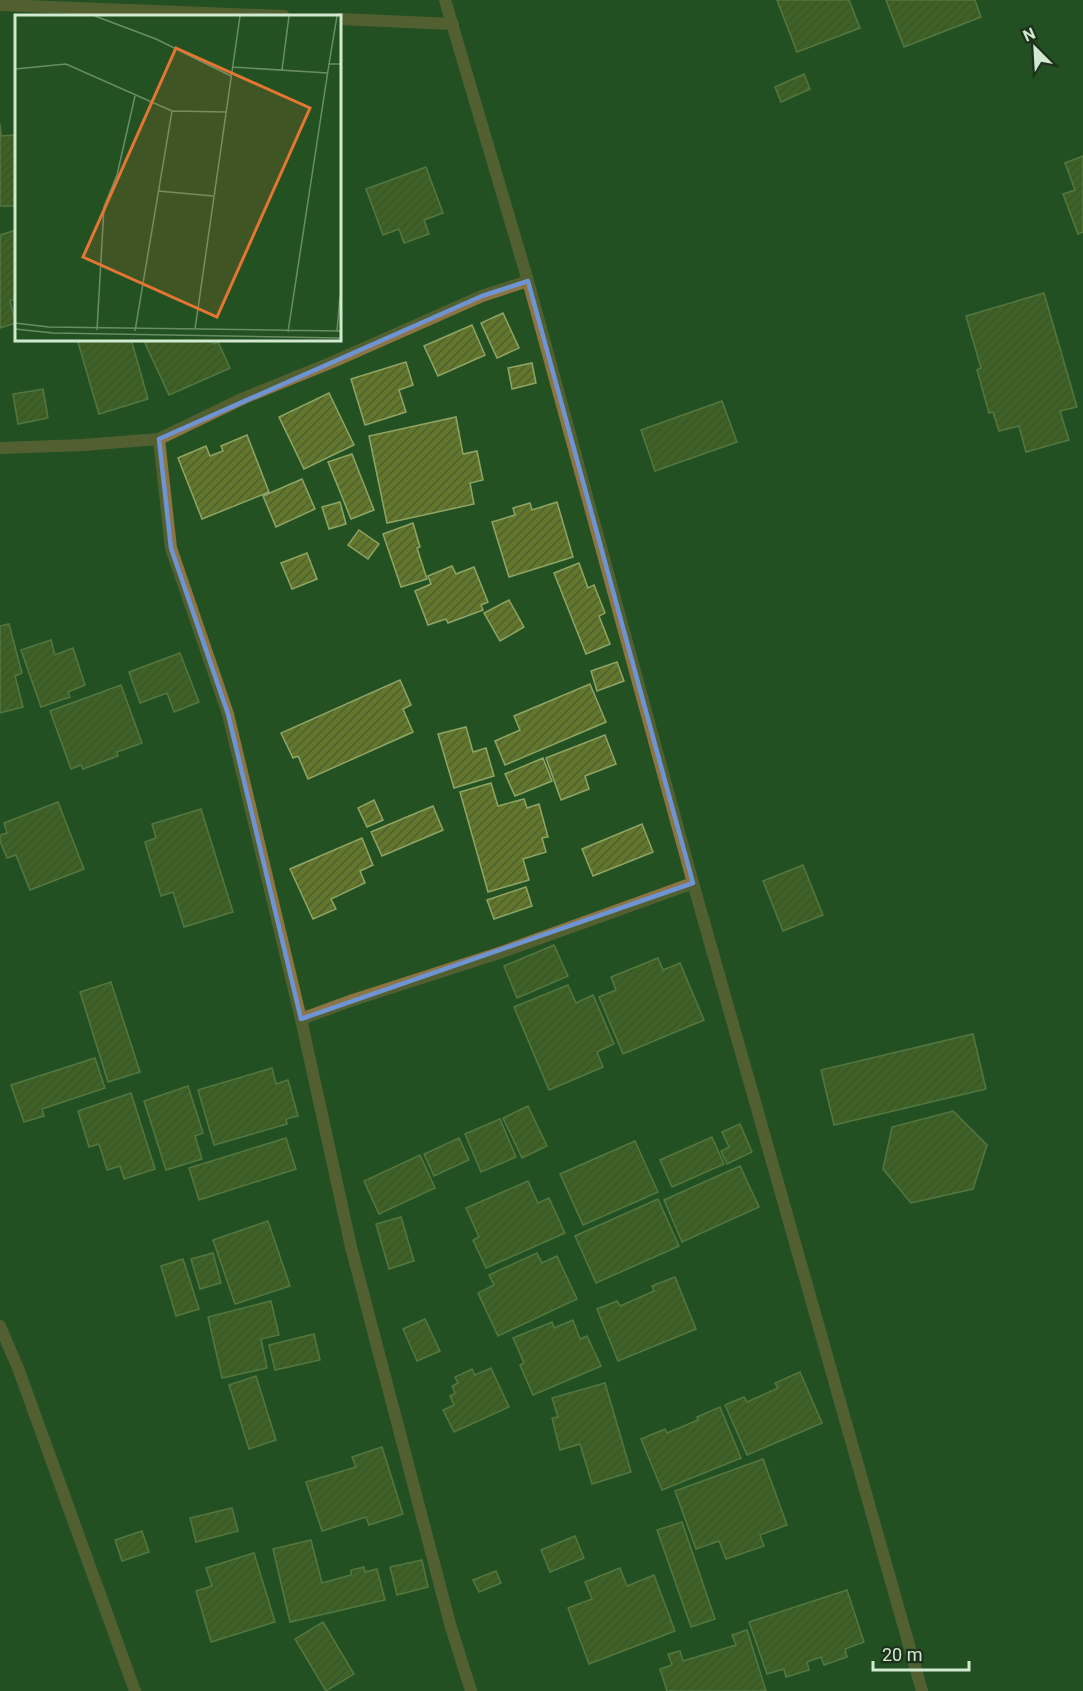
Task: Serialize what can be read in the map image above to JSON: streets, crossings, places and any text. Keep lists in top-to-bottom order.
{
  "scale_bar": "20 m",
  "north": "top left"
}
